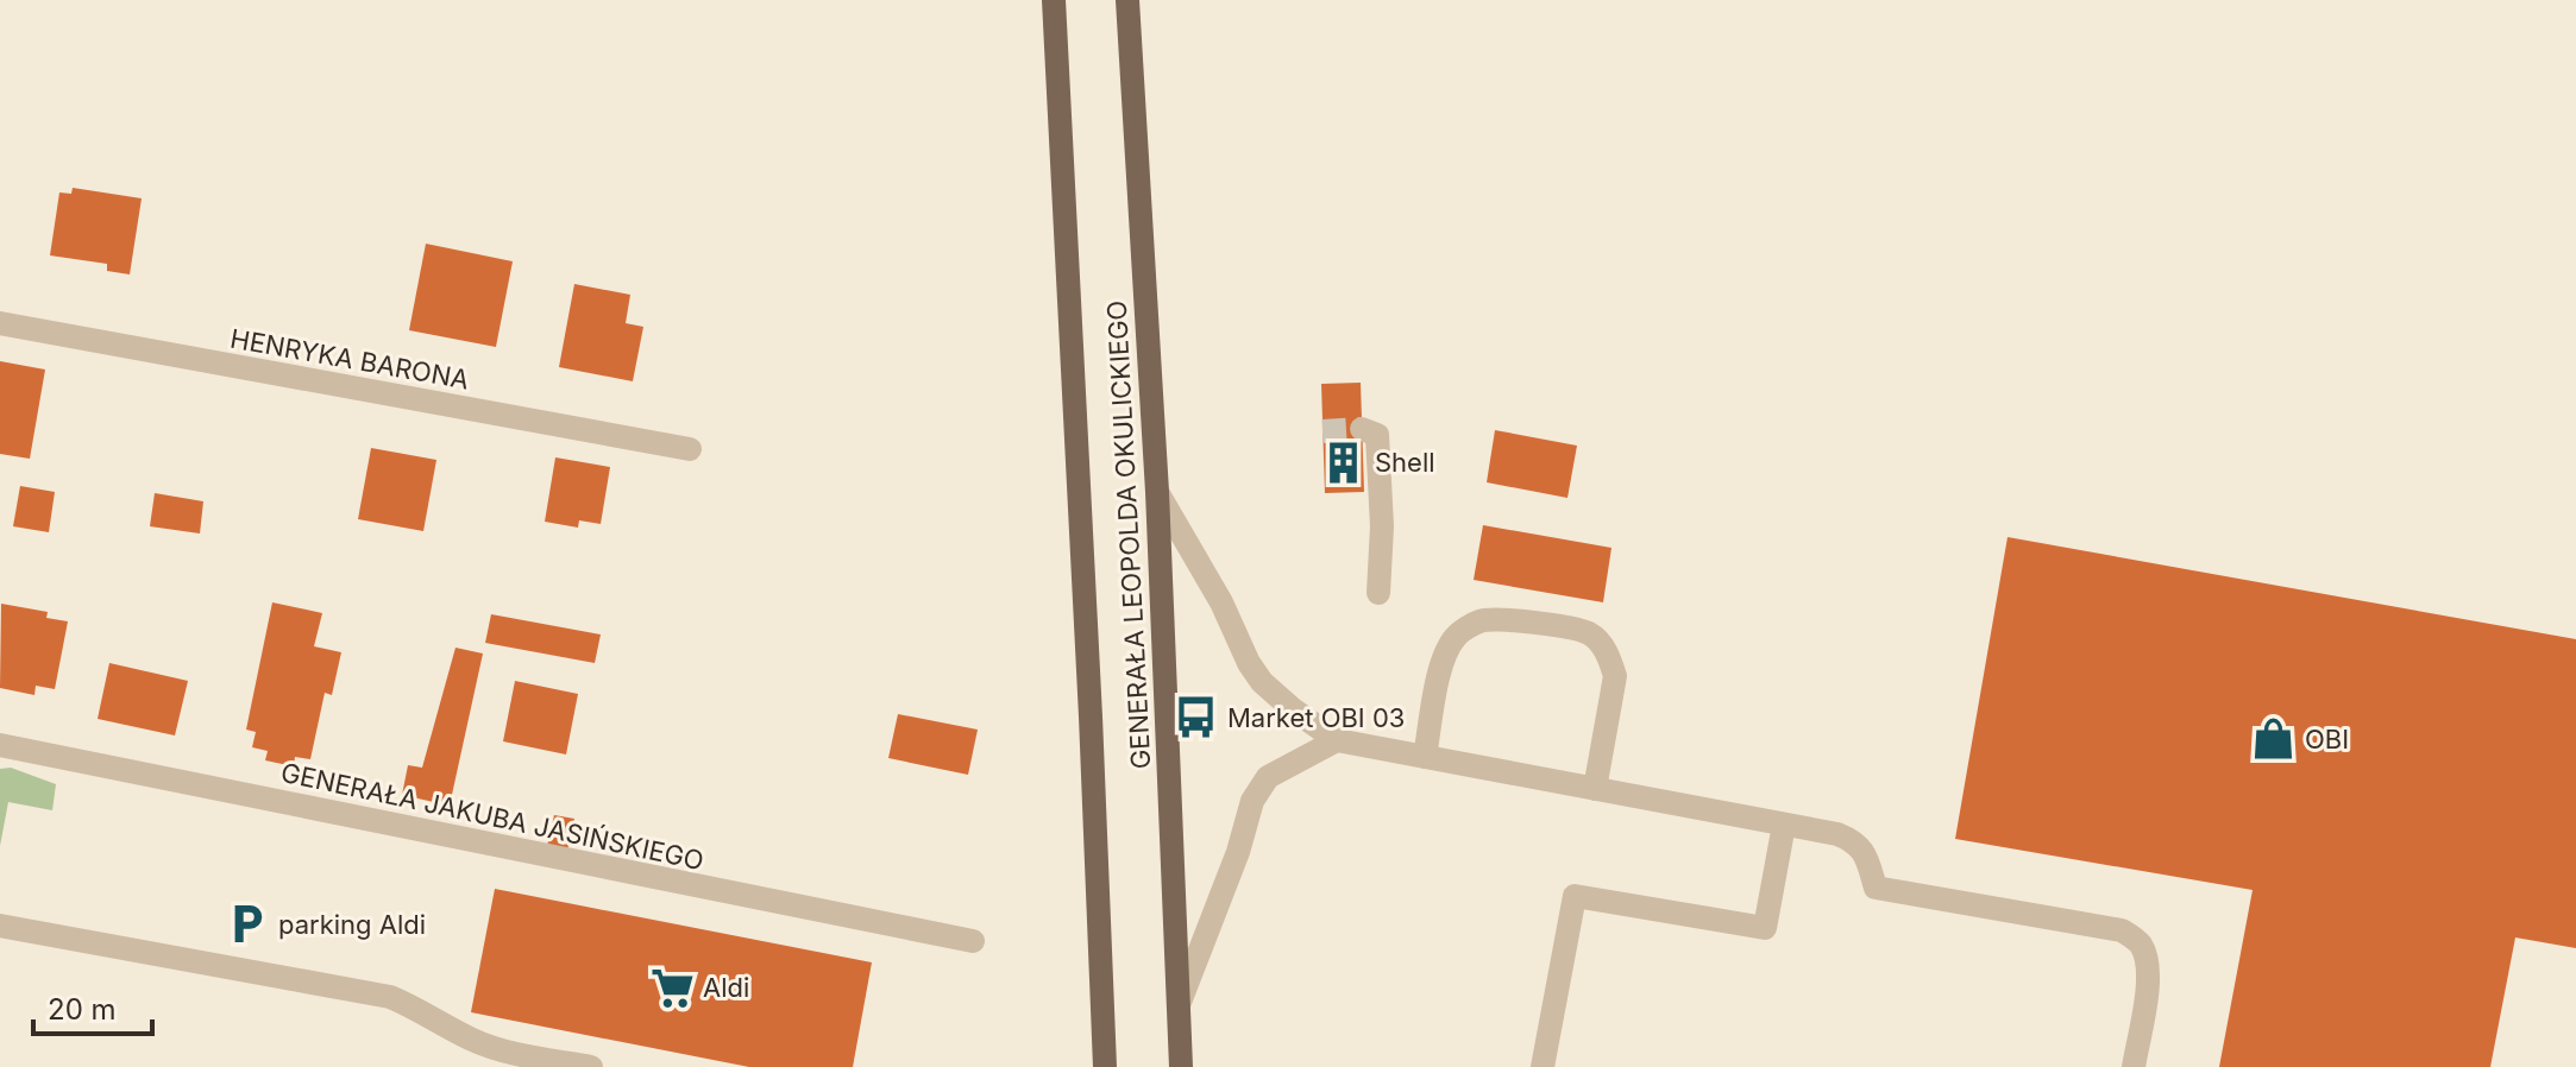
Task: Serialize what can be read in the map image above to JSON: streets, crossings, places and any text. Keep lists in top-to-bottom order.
{
  "streets": {
    "main road": ["GENERAŁA LEOPOLDA OKULICKIEGO"],
    "street": ["HENRYKA BARONA", "GENERAŁA JAKUBA JASIŃSKIEGO"]
  },
  "places": {
    "building": ["Shell"],
    "bus stop": ["Market OBI 03"],
    "shop": ["OBI"],
    "parking": ["parking Aldi"],
    "supermarket": ["Aldi"]
  },
  "scale_bar": "20 m"
}
